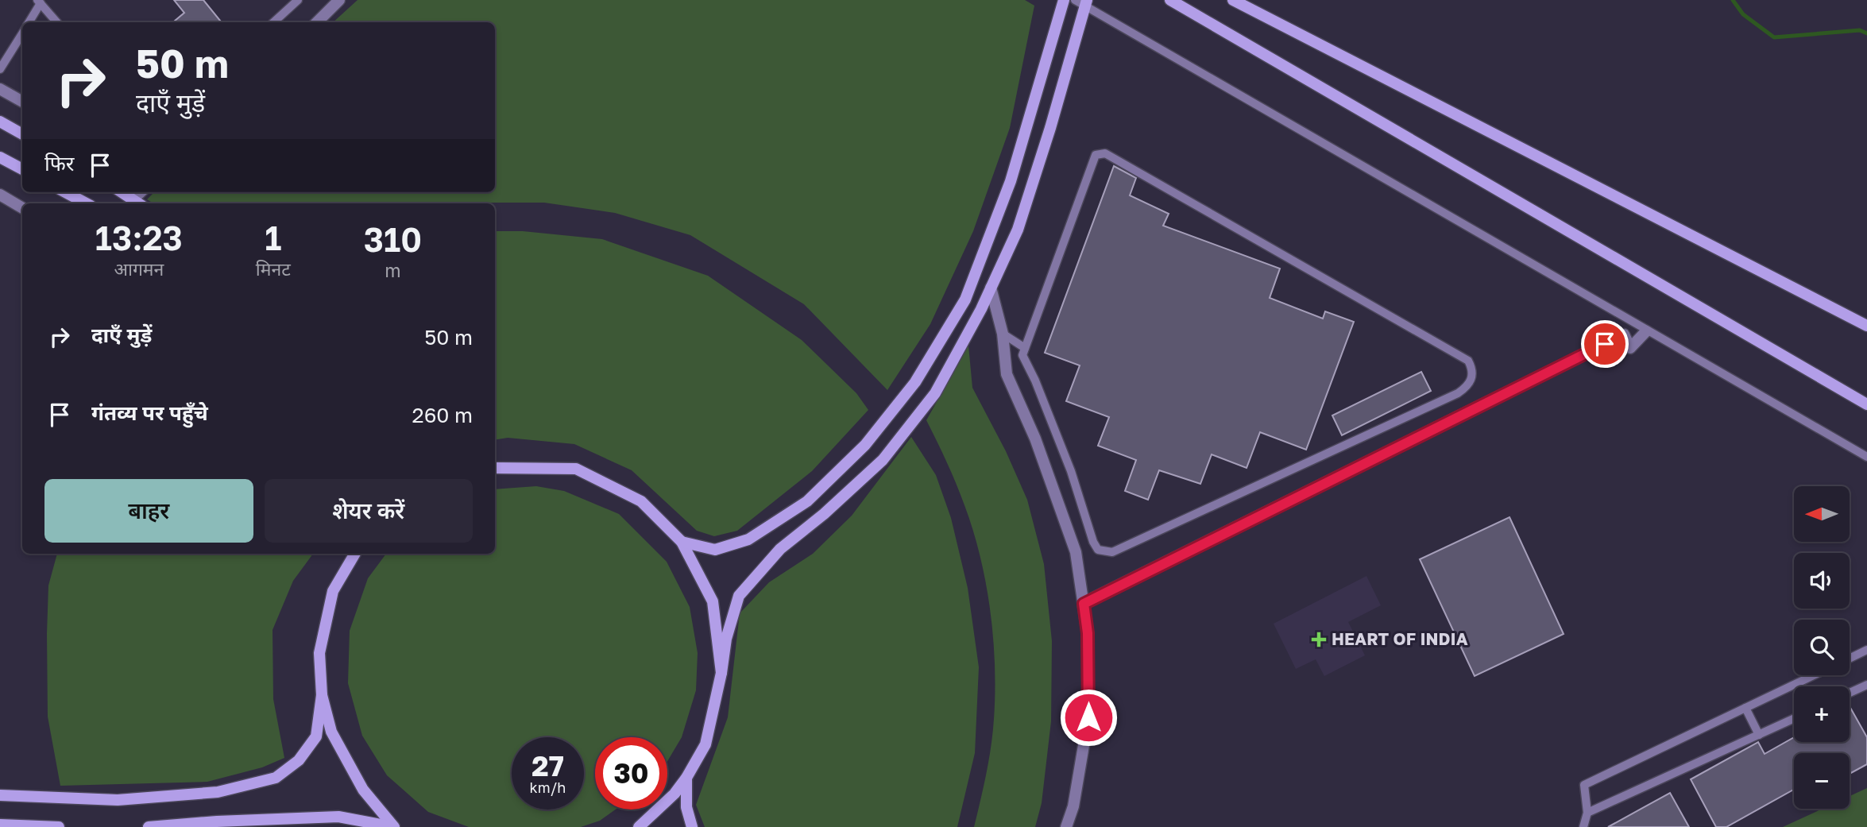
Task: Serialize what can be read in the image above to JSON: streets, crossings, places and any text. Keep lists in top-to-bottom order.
{
  "places": {
    "health": ["HEART OF INDIA"]
  },
  "north": "left",
  "page": {
    "turn": ["50 m", "दाएँ मुड़ें"],
    "then": "फिर",
    "eta": [
      "13:23",
      "आगमन",
      "1",
      "मिनट",
      "310",
      "m"
    ],
    "list": [
      {
        "name": "दाएँ मुड़ें",
        "value": "50 m"
      },
      {
        "name": "गंतव्य पर पहुँचे",
        "value": "260 m"
      }
    ],
    "buttons": ["बाहर", "शेयर करें"],
    "map_buttons": ["+", "−"],
    "speed": "27 km/h",
    "limit": "30"
  }
}
